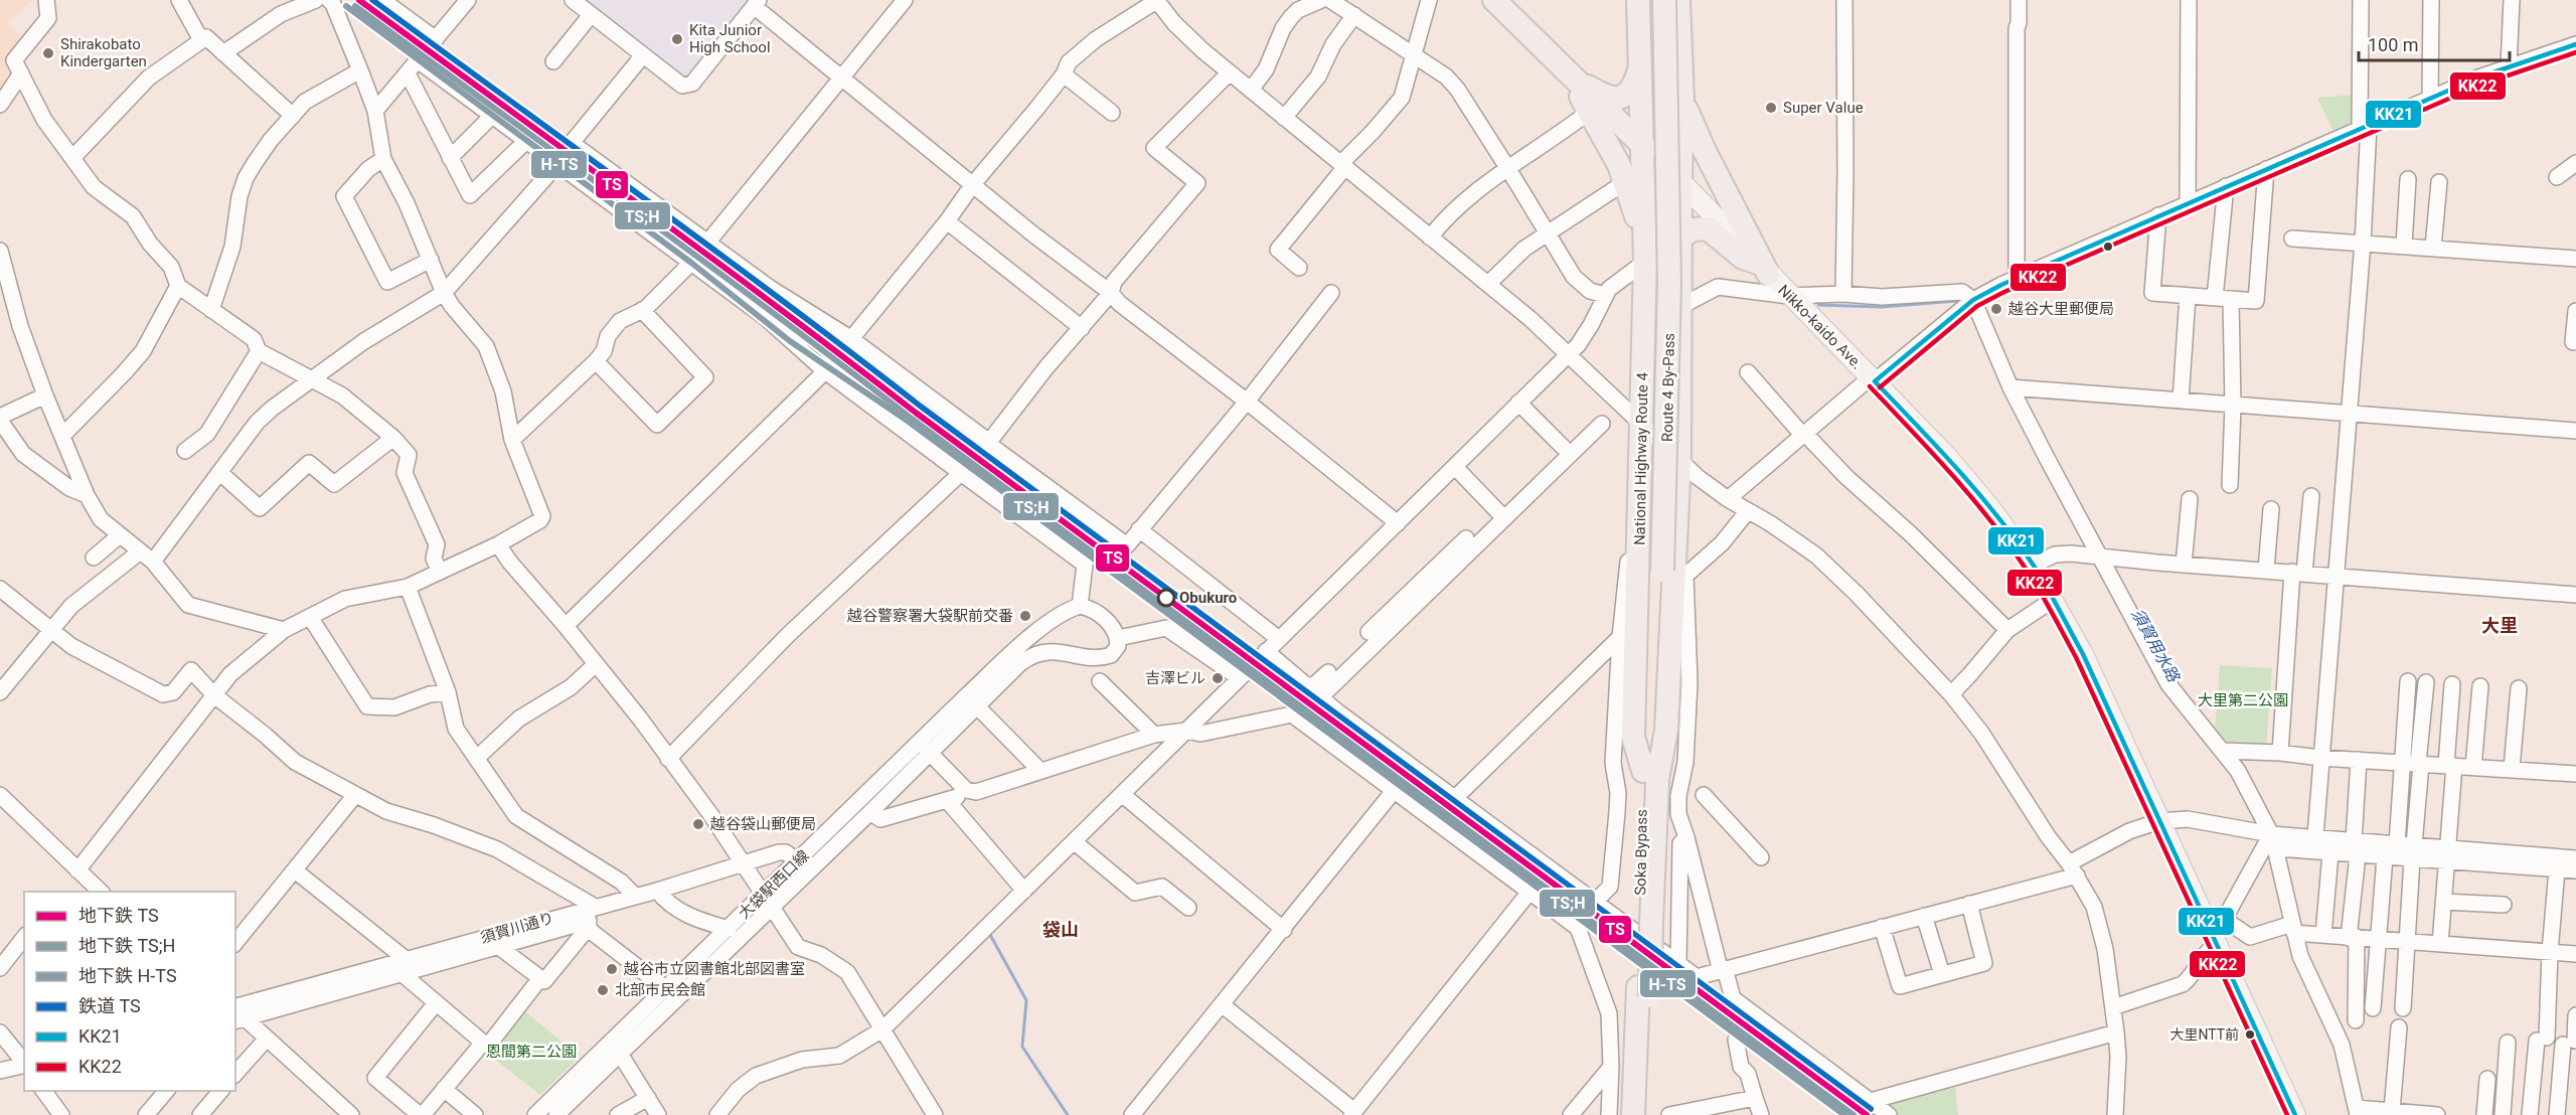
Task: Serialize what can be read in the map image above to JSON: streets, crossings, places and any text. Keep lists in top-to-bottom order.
{
  "streets": {
    "highway": [
      "Nikko-kaido Ave.",
      "Route 4 By-Pass",
      "National Highway Route 4",
      "Soka Bypass"
    ],
    "street": ["大袋駅西口線", "須賀川通り"]
  },
  "crossings": [
    ["Nikko-kaido Ave.", "National Highway Route 4"],
    ["Route 4 By-Pass", "National Highway Route 4"],
    ["Route 4 By-Pass", "Soka Bypass"],
    ["National Highway Route 4", "Soka Bypass"],
    ["大袋駅西口線", "須賀川通り"]
  ],
  "districts": ["大里", "袋山"],
  "water": ["須賀用水路"],
  "parks": ["大里第二公園", "恩間第二公園"],
  "places": [
    "Kita Junior High School",
    "Shirakobato Kindergarten",
    "Super Value",
    "越谷大里郵便局",
    "Obukuro",
    "越谷警察署大袋駅前交番",
    "吉澤ビル",
    "越谷袋山郵便局",
    "越谷市立図書館北部図書室",
    "北部市民会館",
    "大里NTT前"
  ],
  "lines": [
    "metro line TS",
    "rail line TS",
    "metro line TS;H",
    "metro line H-TS",
    "transit line KK21",
    "transit line KK22"
  ],
  "legend": [
    "地下鉄 TS",
    "地下鉄 TS;H",
    "地下鉄 H-TS",
    "鉄道 TS",
    "KK21",
    "KK22"
  ],
  "scale_bar": "100 m"
}
